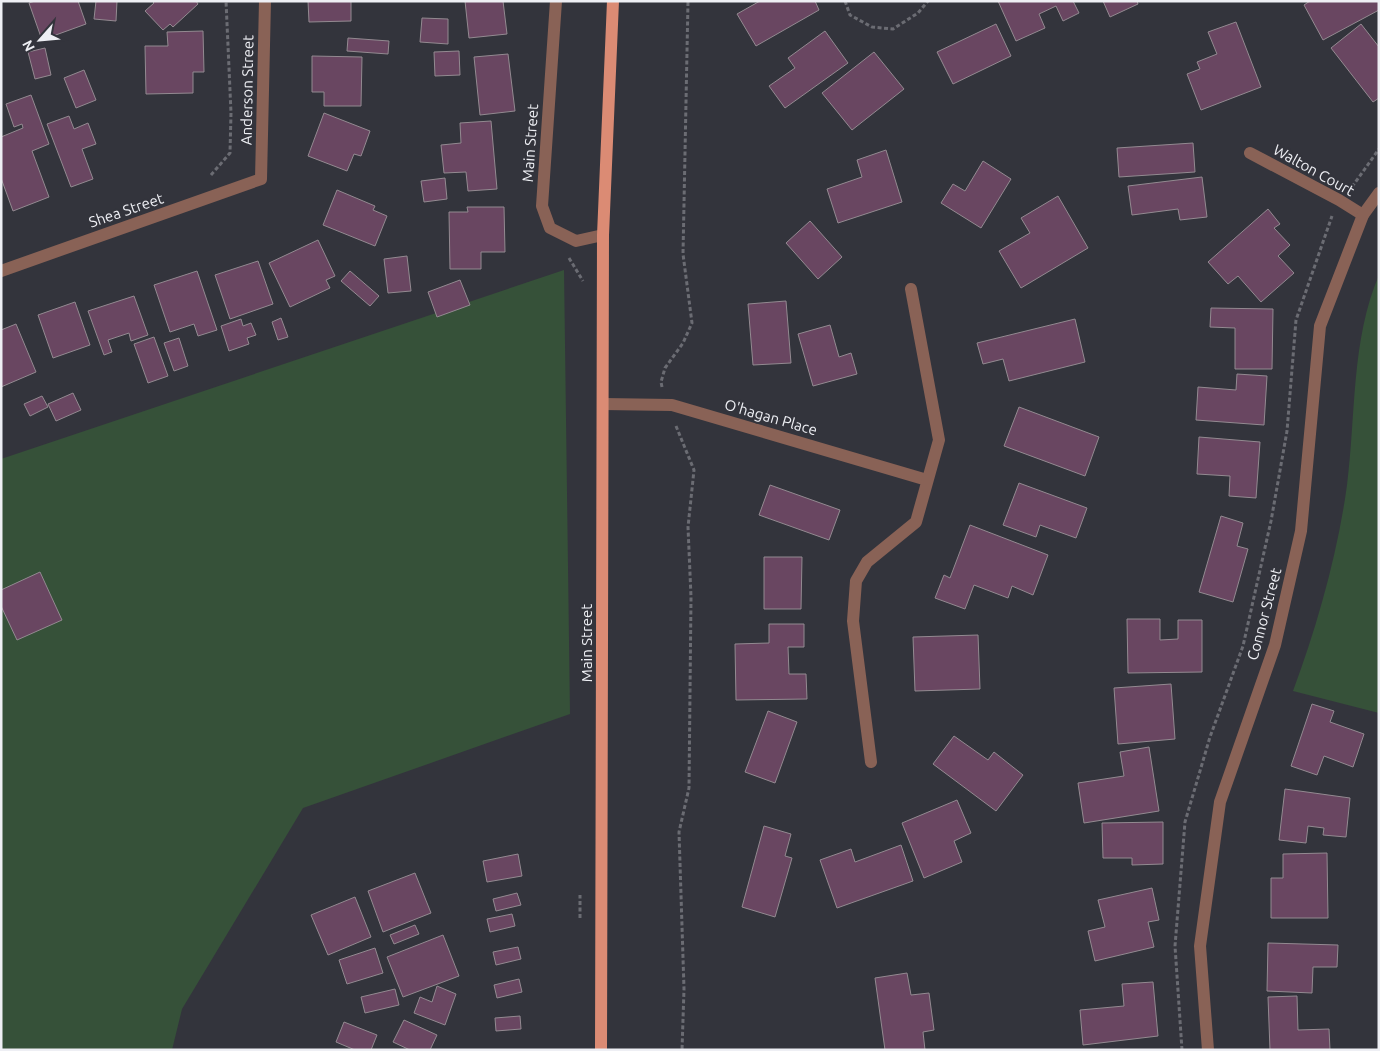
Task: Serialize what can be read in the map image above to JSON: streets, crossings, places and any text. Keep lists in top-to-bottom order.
{
  "streets": {
    "main road": ["Main Street"],
    "street": [
      "Anderson Street",
      "Walton Court",
      "Shea Street",
      "O'hagan Place",
      "Connor Street"
    ]
  },
  "crossings": [
    ["Anderson Street", "Shea Street"],
    ["Main Street", "O'hagan Place"],
    ["Walton Court", "Connor Street"]
  ],
  "north": "bottom left"
}
